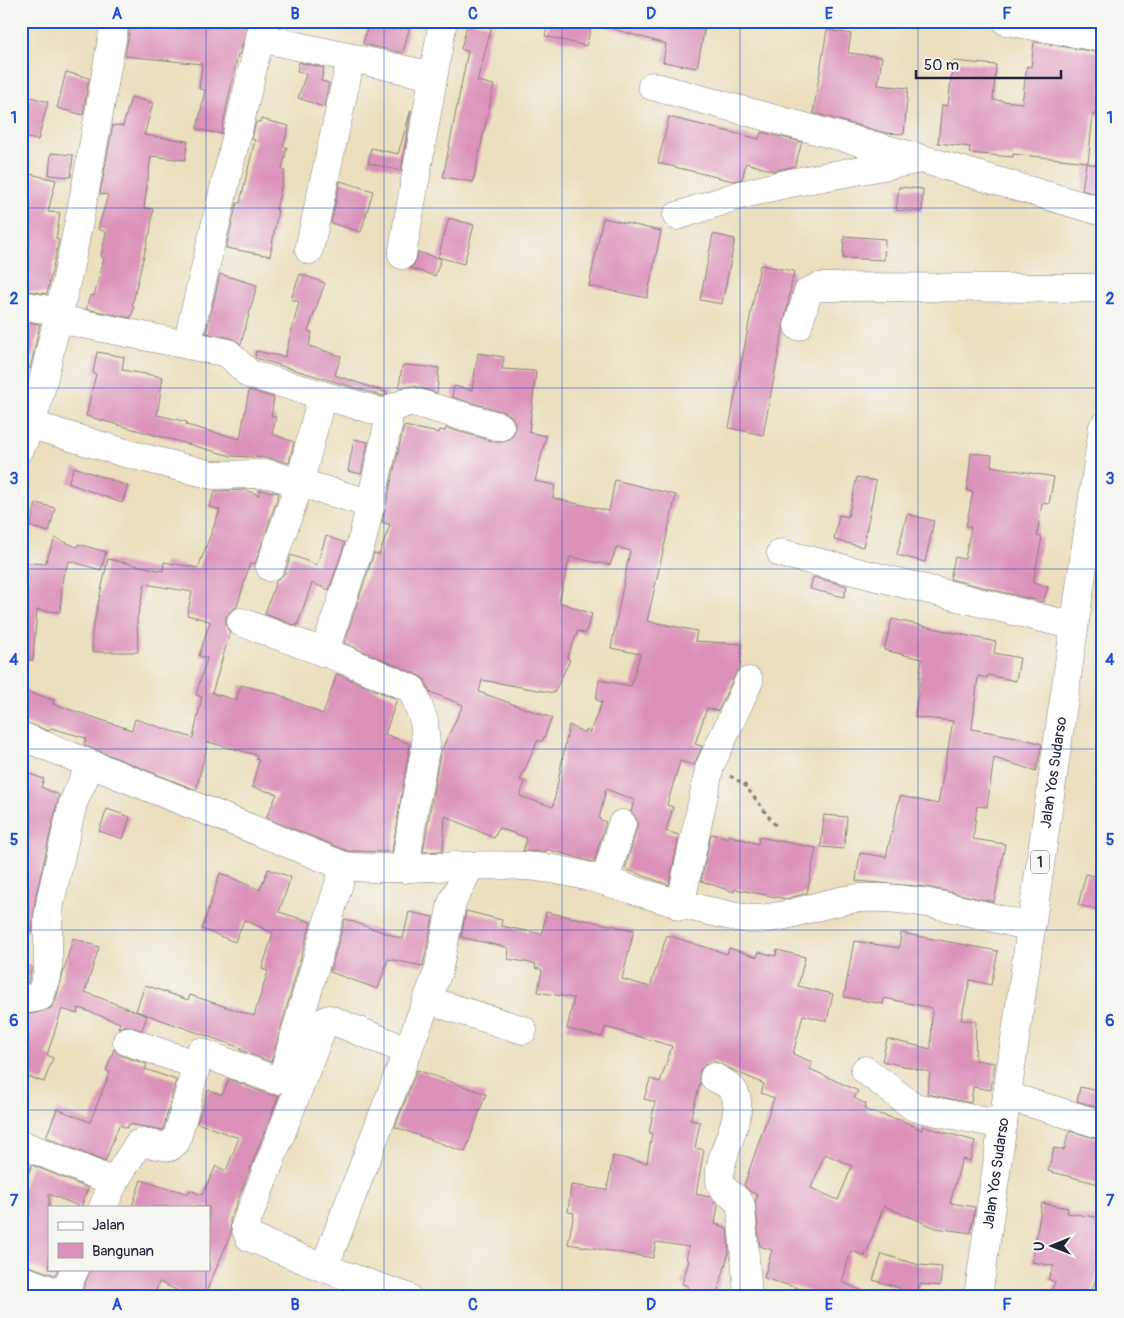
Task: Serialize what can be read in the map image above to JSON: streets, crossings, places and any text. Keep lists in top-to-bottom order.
{
  "streets": {
    "main road": ["Jalan Yos Sudarso", "1"]
  },
  "legend": ["Jalan", "Bangunan"],
  "scale_bar": "50 m",
  "north": "left",
  "grid": {
    "columns": [
      "A",
      "B",
      "C",
      "D",
      "E",
      "F"
    ],
    "rows": [
      "1",
      "2",
      "3",
      "4",
      "5",
      "6",
      "7"
    ]
  }
}
